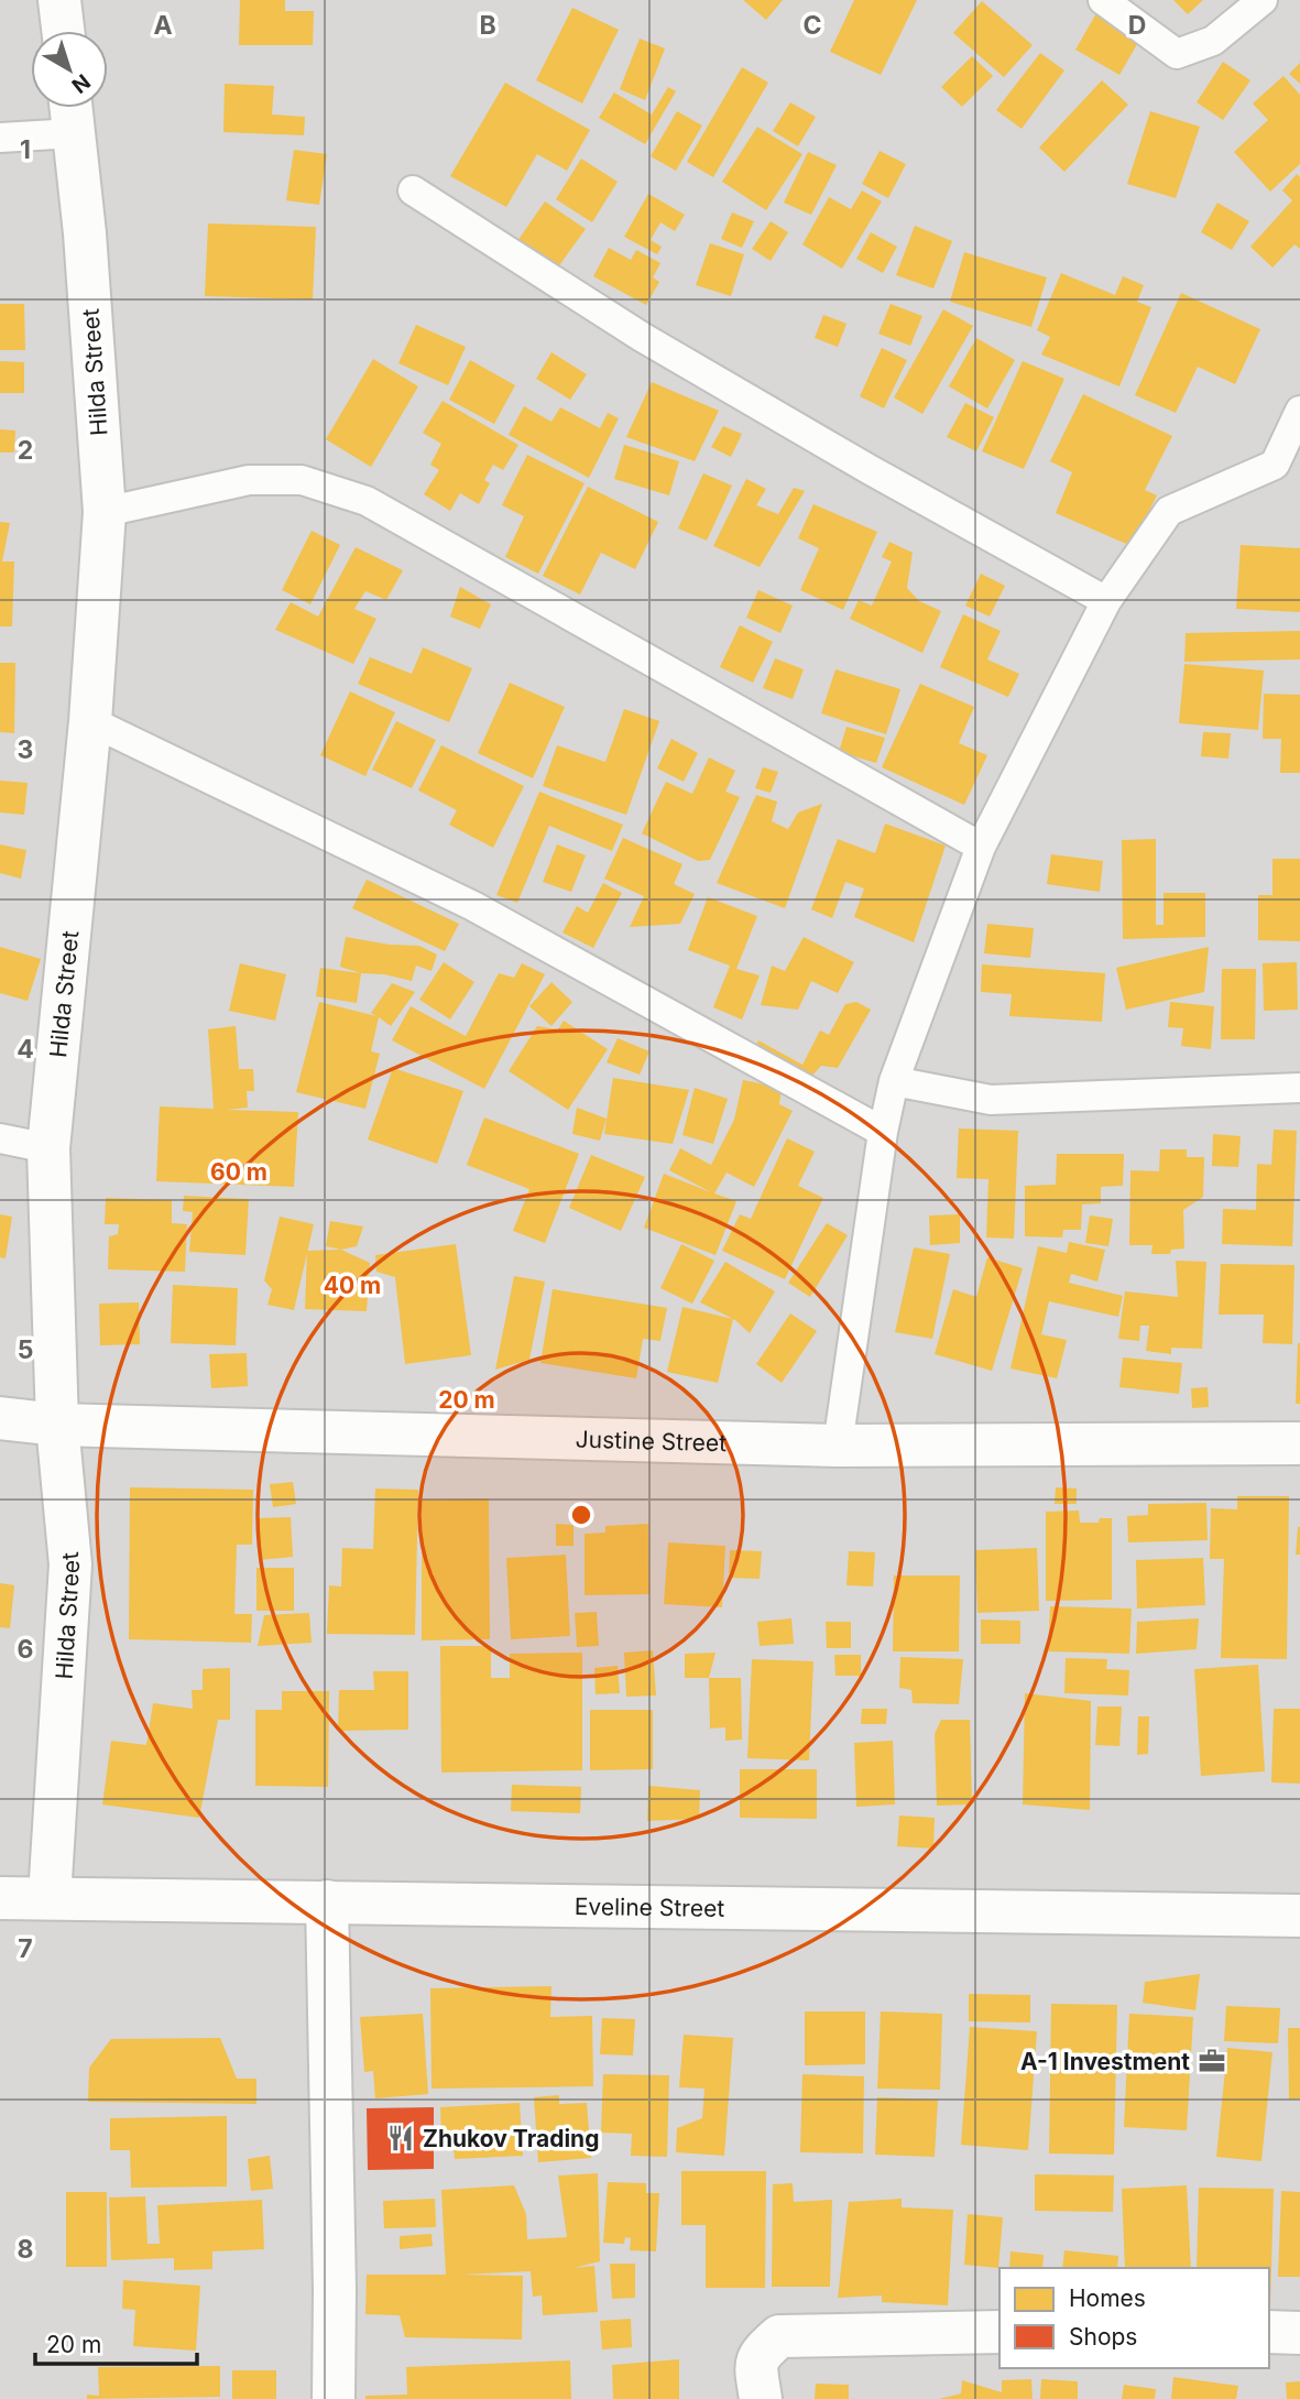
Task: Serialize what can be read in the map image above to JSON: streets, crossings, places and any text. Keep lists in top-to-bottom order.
{
  "streets": {
    "street": ["Hilda Street", "Justine Street", "Eveline Street"]
  },
  "crossings": [
    ["Hilda Street", "Justine Street"],
    ["Hilda Street", "Eveline Street"]
  ],
  "places": {
    "office": ["A-1 Investment"],
    "restaurant": ["Zhukov Trading"]
  },
  "legend": ["Homes", "Shops"],
  "scale_bar": "20 m",
  "north": "bottom right",
  "grid": {
    "columns": [
      "A",
      "B",
      "C",
      "D"
    ],
    "rows": [
      "1",
      "2",
      "3",
      "4",
      "5",
      "6",
      "7",
      "8"
    ]
  },
  "rings": ["60 m", "40 m", "20 m"]
}
